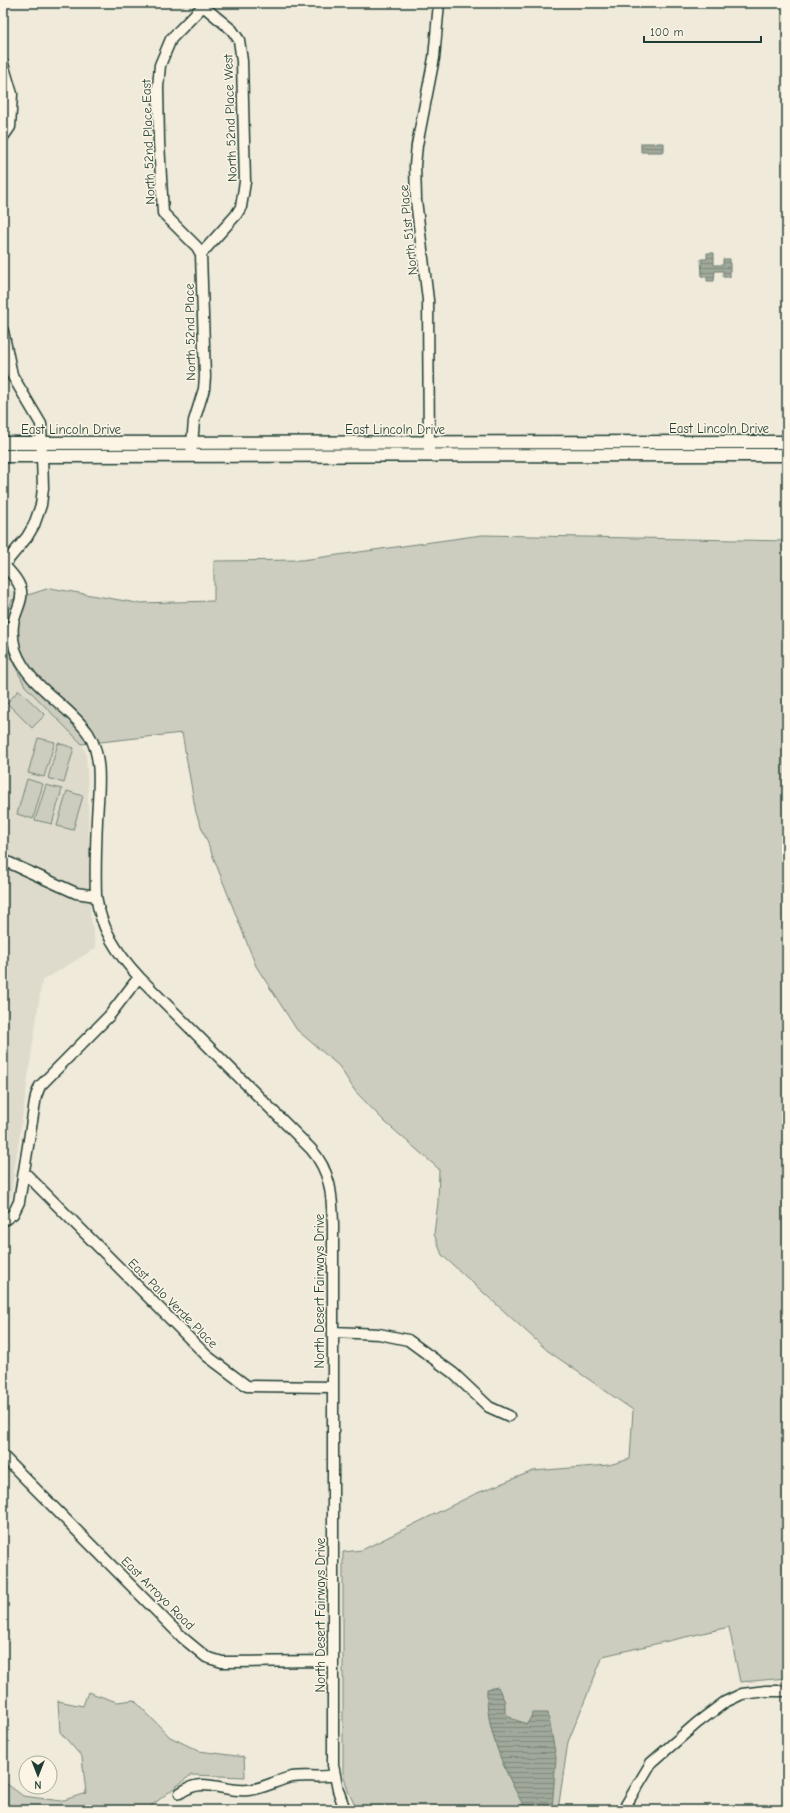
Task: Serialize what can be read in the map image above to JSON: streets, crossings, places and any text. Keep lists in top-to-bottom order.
{
  "streets": {
    "main road": ["East Lincoln Drive"],
    "street": [
      "North 52nd Place West",
      "North 52nd Place East",
      "North 51st Place",
      "North 52nd Place",
      "North Desert Fairways Drive",
      "East Palo Verde Place",
      "East Arroyo Road"
    ]
  },
  "crossings": [
    ["North 52nd Place West", "North 52nd Place East"],
    ["North 52nd Place West", "North 52nd Place"],
    ["North 52nd Place East", "North 52nd Place"],
    ["North 51st Place", "East Lincoln Drive"],
    ["North 52nd Place", "East Lincoln Drive"],
    ["East Lincoln Drive", "North Desert Fairways Drive"],
    ["North Desert Fairways Drive", "East Palo Verde Place"],
    ["North Desert Fairways Drive", "East Arroyo Road"]
  ],
  "scale_bar": "100 m",
  "north": "bottom"
}
